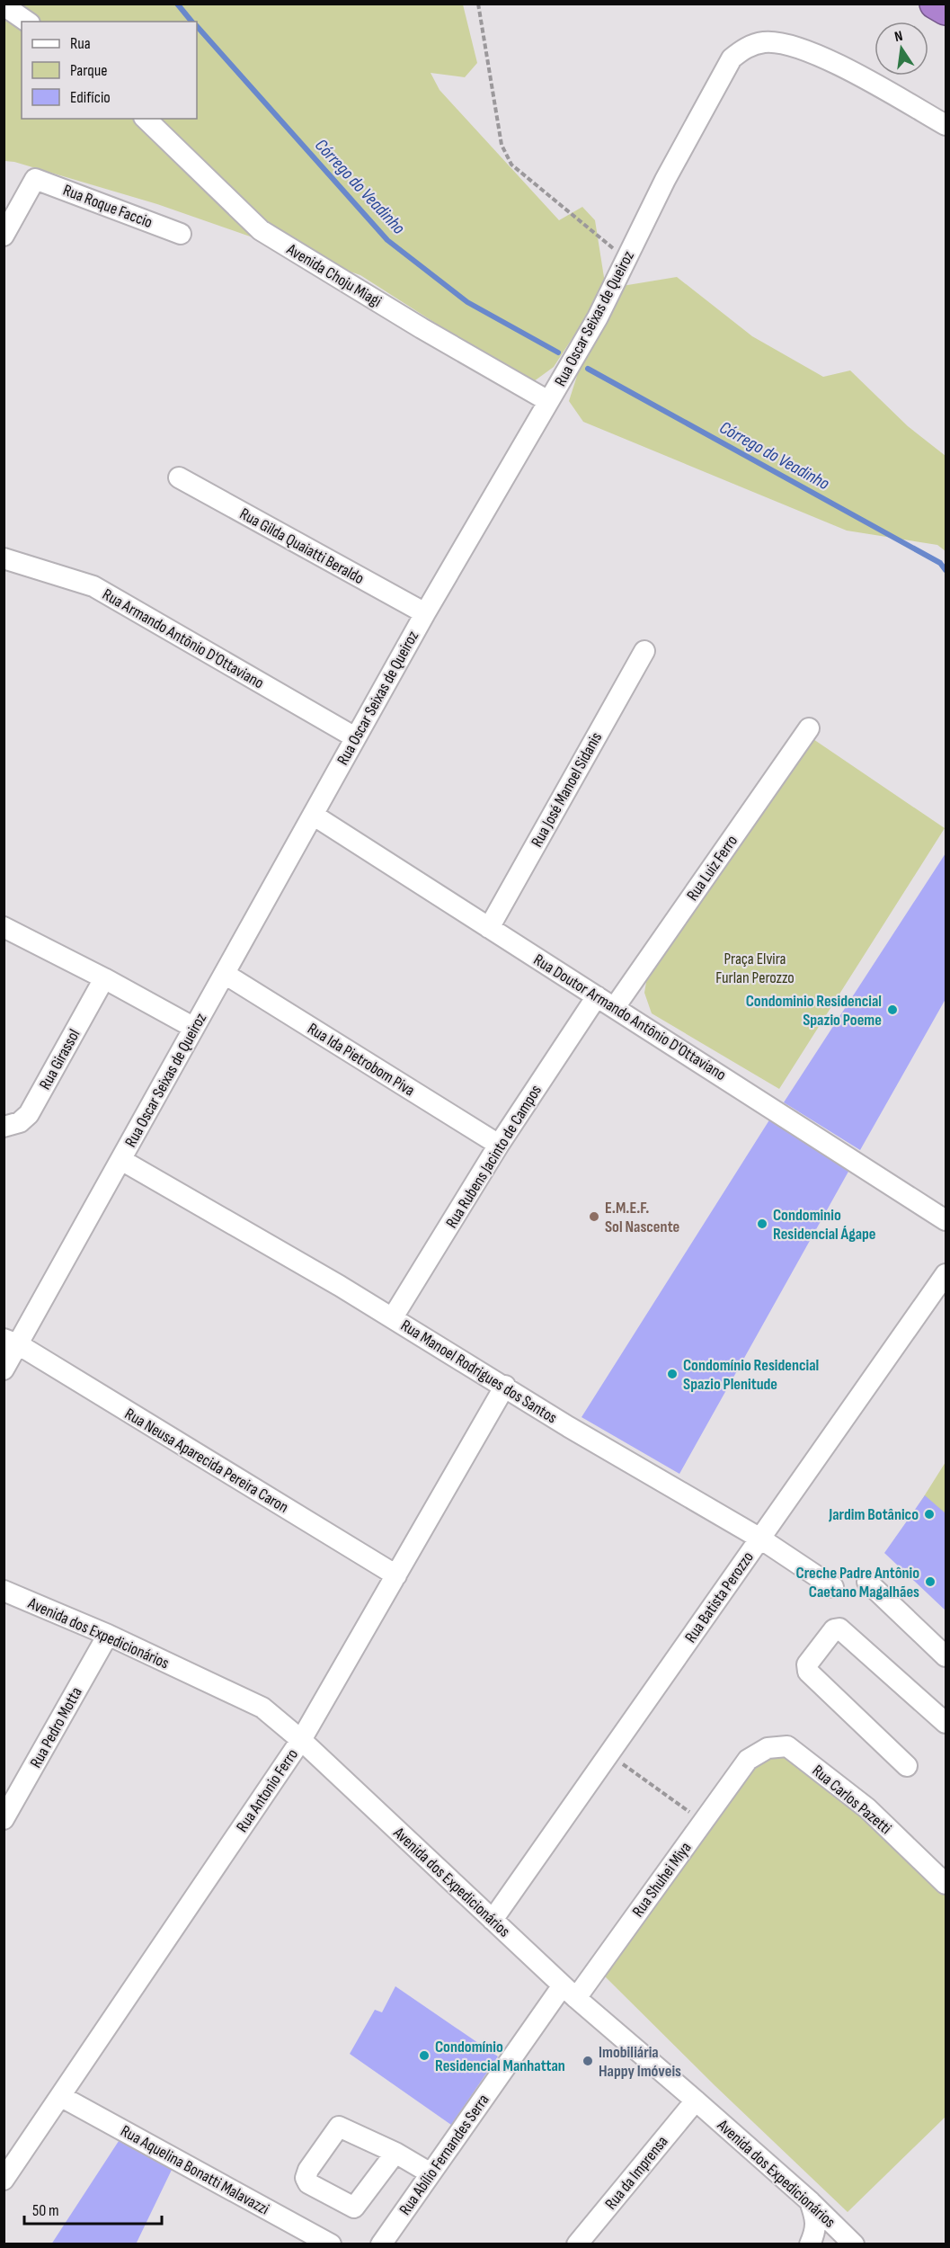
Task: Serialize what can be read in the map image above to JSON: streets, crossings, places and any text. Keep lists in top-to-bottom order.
{
  "streets": {
    "street": [
      "Rua Roque Faccio",
      "Avenida Choju Miagi",
      "Rua Oscar Seixas de Queiroz",
      "Rua Gilda Quaiatti Beraldo",
      "Rua Armando Antônio D'Ottaviano",
      "Rua José Manoel Sidanis",
      "Rua Luiz Ferro",
      "Rua Doutor Armando Antônio D'Ottaviano",
      "Rua Girassol",
      "Rua Ida Pietrobom Piva",
      "Rua Rubens Jacinto de Campos",
      "Rua Manoel Rodrigues dos Santos",
      "Rua Neusa Aparecida Pereira Caron",
      "Rua Batista Perozzo",
      "Avenida dos Expedicionários",
      "Rua Pedro Motta",
      "Rua Antonio Ferro",
      "Rua Carlos Pazetti",
      "Rua Shuhei Miya",
      "Rua Abílio Fernandes Serra",
      "Rua Aquelina Bonatti Malavazzi",
      "Rua da Imprensa"
    ]
  },
  "crossings": [
    ["Avenida Choju Miagi", "Rua Oscar Seixas de Queiroz"],
    ["Rua Oscar Seixas de Queiroz", "Rua Gilda Quaiatti Beraldo"],
    ["Rua Oscar Seixas de Queiroz", "Rua Armando Antônio D'Ottaviano"],
    ["Rua Oscar Seixas de Queiroz", "Rua Doutor Armando Antônio D'Ottaviano"],
    ["Rua Oscar Seixas de Queiroz", "Rua Ida Pietrobom Piva"],
    ["Rua Oscar Seixas de Queiroz", "Rua Manoel Rodrigues dos Santos"],
    ["Rua Oscar Seixas de Queiroz", "Rua Neusa Aparecida Pereira Caron"],
    ["Rua José Manoel Sidanis", "Rua Doutor Armando Antônio D'Ottaviano"],
    ["Rua Luiz Ferro", "Rua Doutor Armando Antônio D'Ottaviano"],
    ["Rua Doutor Armando Antônio D'Ottaviano", "Rua Rubens Jacinto de Campos"],
    ["Rua Ida Pietrobom Piva", "Rua Rubens Jacinto de Campos"],
    ["Rua Rubens Jacinto de Campos", "Rua Manoel Rodrigues dos Santos"],
    ["Rua Manoel Rodrigues dos Santos", "Rua Batista Perozzo"],
    ["Rua Manoel Rodrigues dos Santos", "Rua Antonio Ferro"],
    ["Rua Neusa Aparecida Pereira Caron", "Rua Antonio Ferro"],
    ["Rua Batista Perozzo", "Avenida dos Expedicionários"],
    ["Avenida dos Expedicionários", "Rua Pedro Motta"],
    ["Avenida dos Expedicionários", "Rua Antonio Ferro"],
    ["Avenida dos Expedicionários", "Rua Shuhei Miya"],
    ["Avenida dos Expedicionários", "Rua Abílio Fernandes Serra"],
    ["Avenida dos Expedicionários", "Rua da Imprensa"],
    ["Rua Antonio Ferro", "Rua Aquelina Bonatti Malavazzi"],
    ["Rua Carlos Pazetti", "Rua Shuhei Miya"],
    ["Rua Shuhei Miya", "Rua Abílio Fernandes Serra"]
  ],
  "water": ["Córrego do Veadinho"],
  "parks": ["Praça Elvira Furlan Perozzo"],
  "places": [
    "Condominio Residencial Spazio Poeme",
    "E.M.E.F. Sol Nascente",
    "Condominio Residencial Ágape",
    "Condomínio Residencial Spazio Plenitude",
    "Jardim Botânico",
    "Creche Padre Antônio Caetano Magalhães",
    "Condomínio Residencial Manhattan",
    "Imobiliária Happy Imóveis"
  ],
  "legend": ["Rua", "Parque", "Edifício"],
  "scale_bar": "50 m",
  "north": "top"
}
